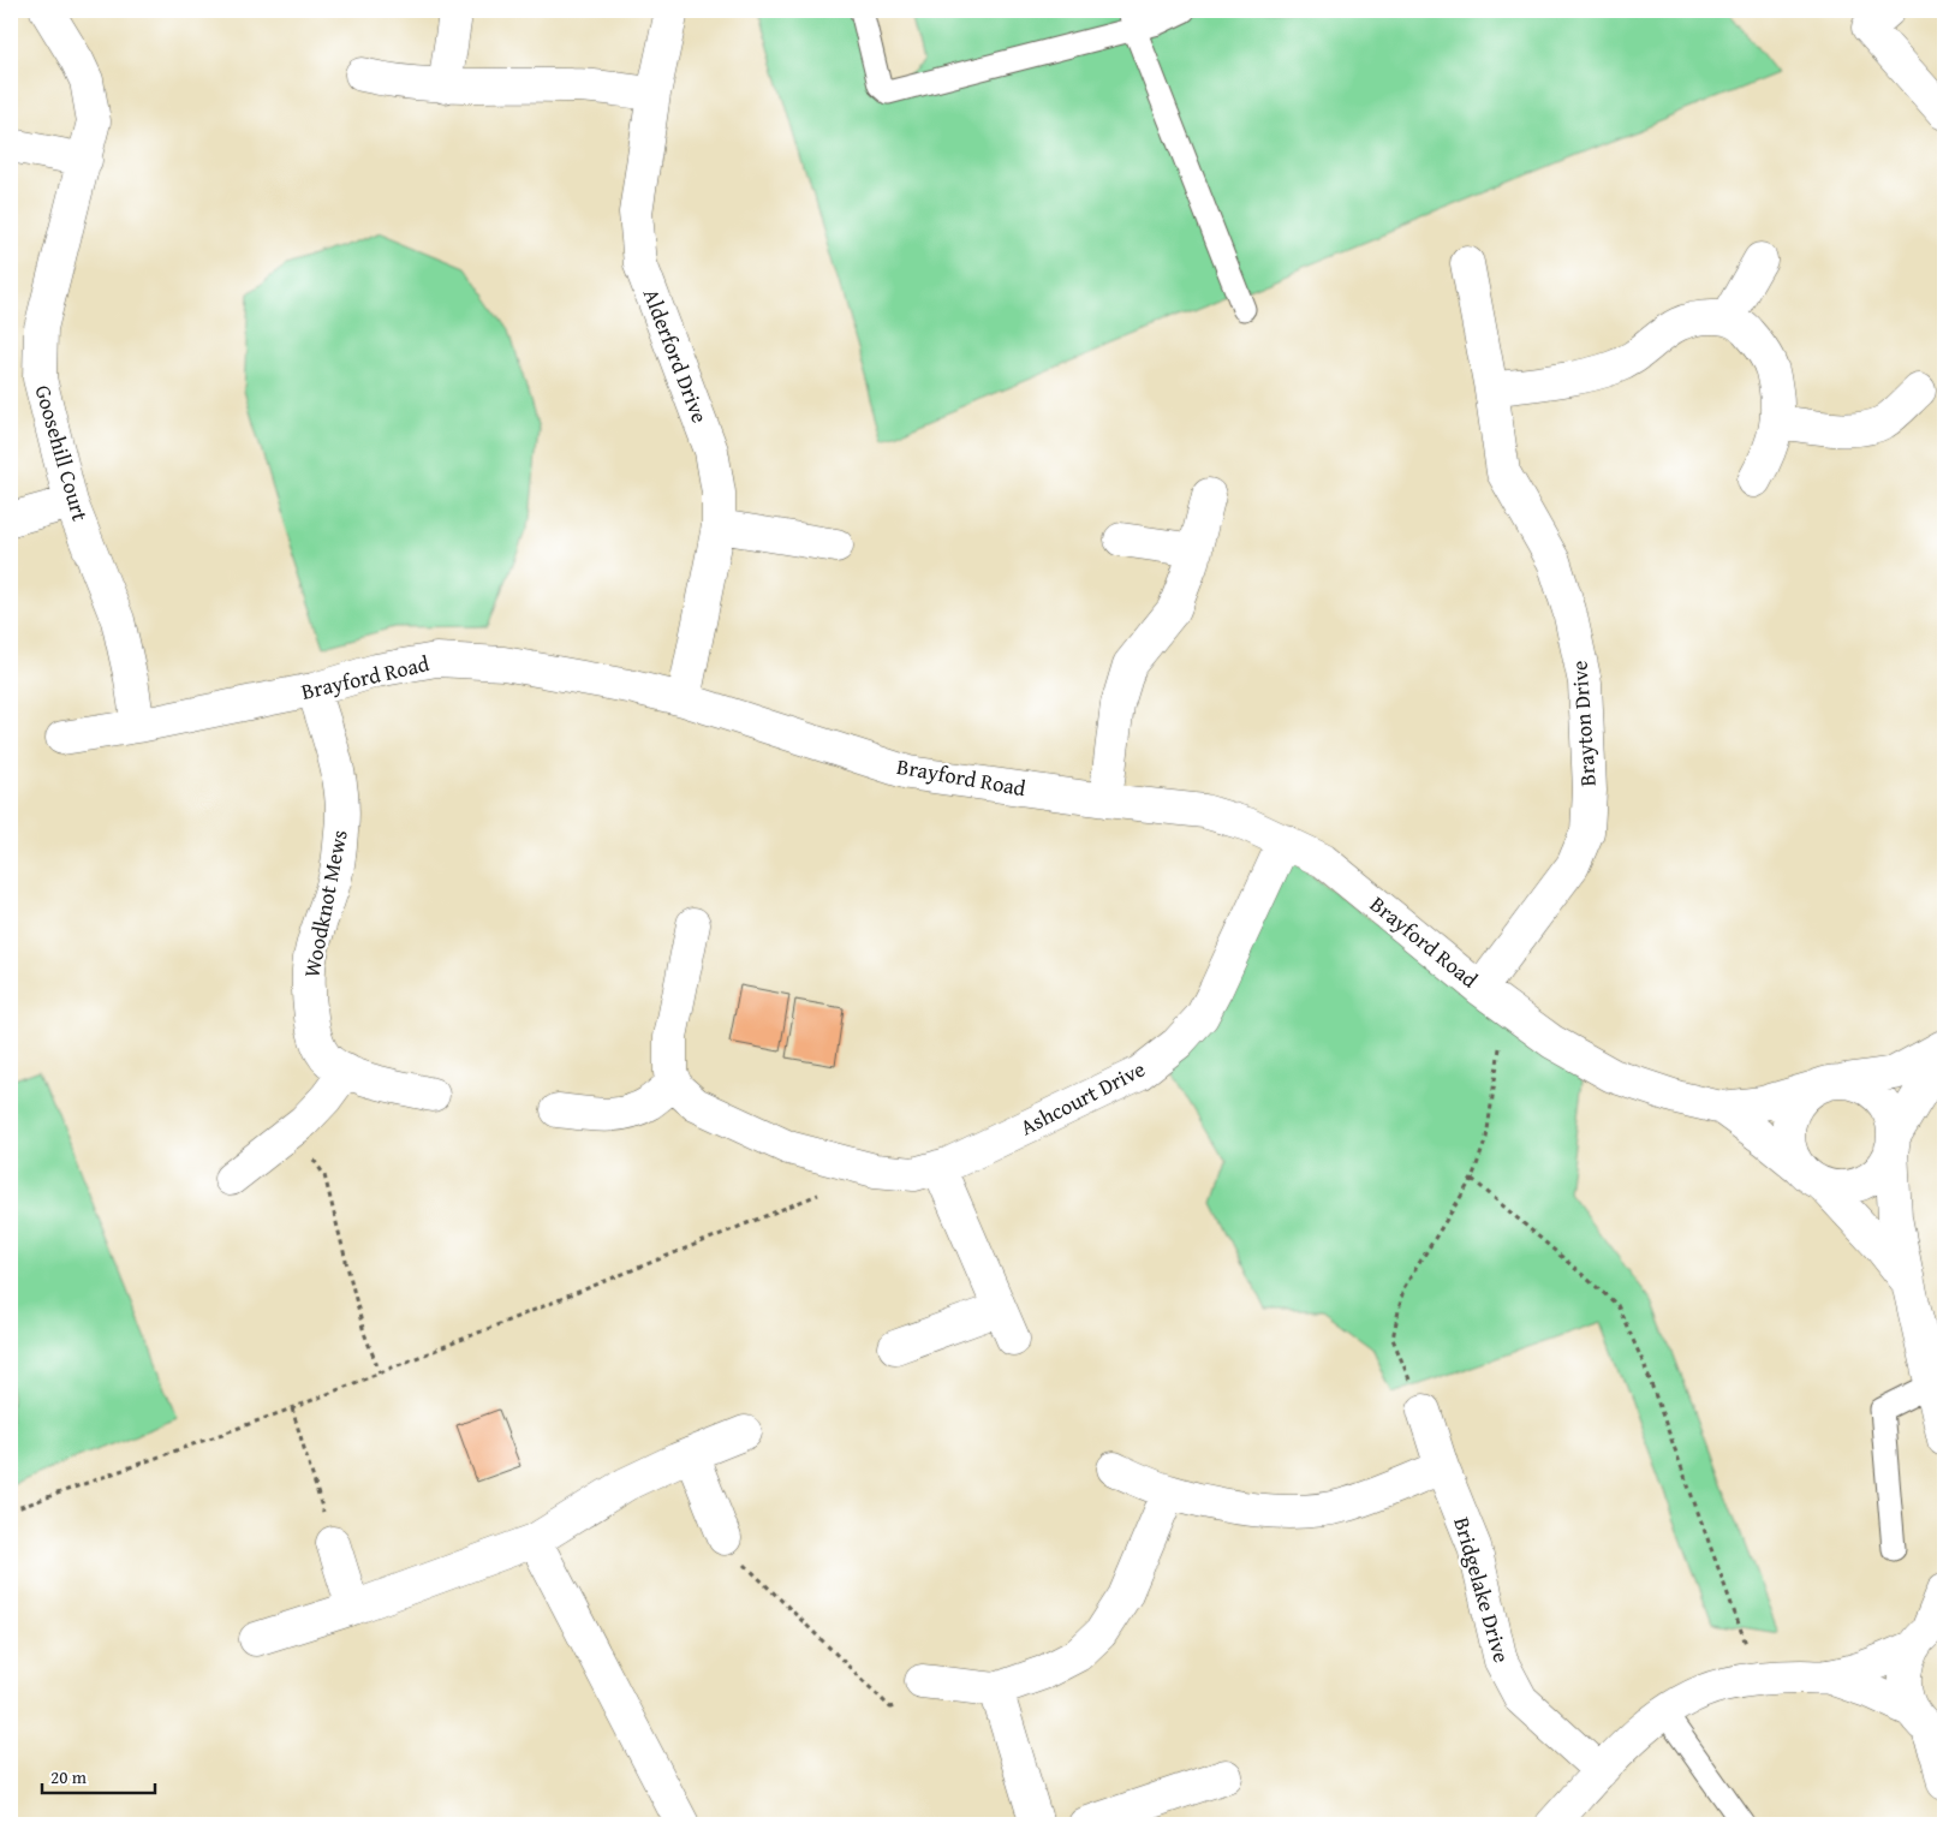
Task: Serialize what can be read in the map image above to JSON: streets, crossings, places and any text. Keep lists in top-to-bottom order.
{
  "streets": {
    "street": [
      "Alderford Drive",
      "Goosehill Court",
      "Brayford Road",
      "Brayton Drive",
      "Woodknot Mews",
      "Ashcourt Drive",
      "Bridgelake Drive"
    ]
  },
  "crossings": [
    ["Alderford Drive", "Brayford Road"],
    ["Goosehill Court", "Brayford Road"],
    ["Brayford Road", "Brayton Drive"],
    ["Brayford Road", "Woodknot Mews"],
    ["Brayford Road", "Ashcourt Drive"]
  ],
  "scale_bar": "20 m"
}
